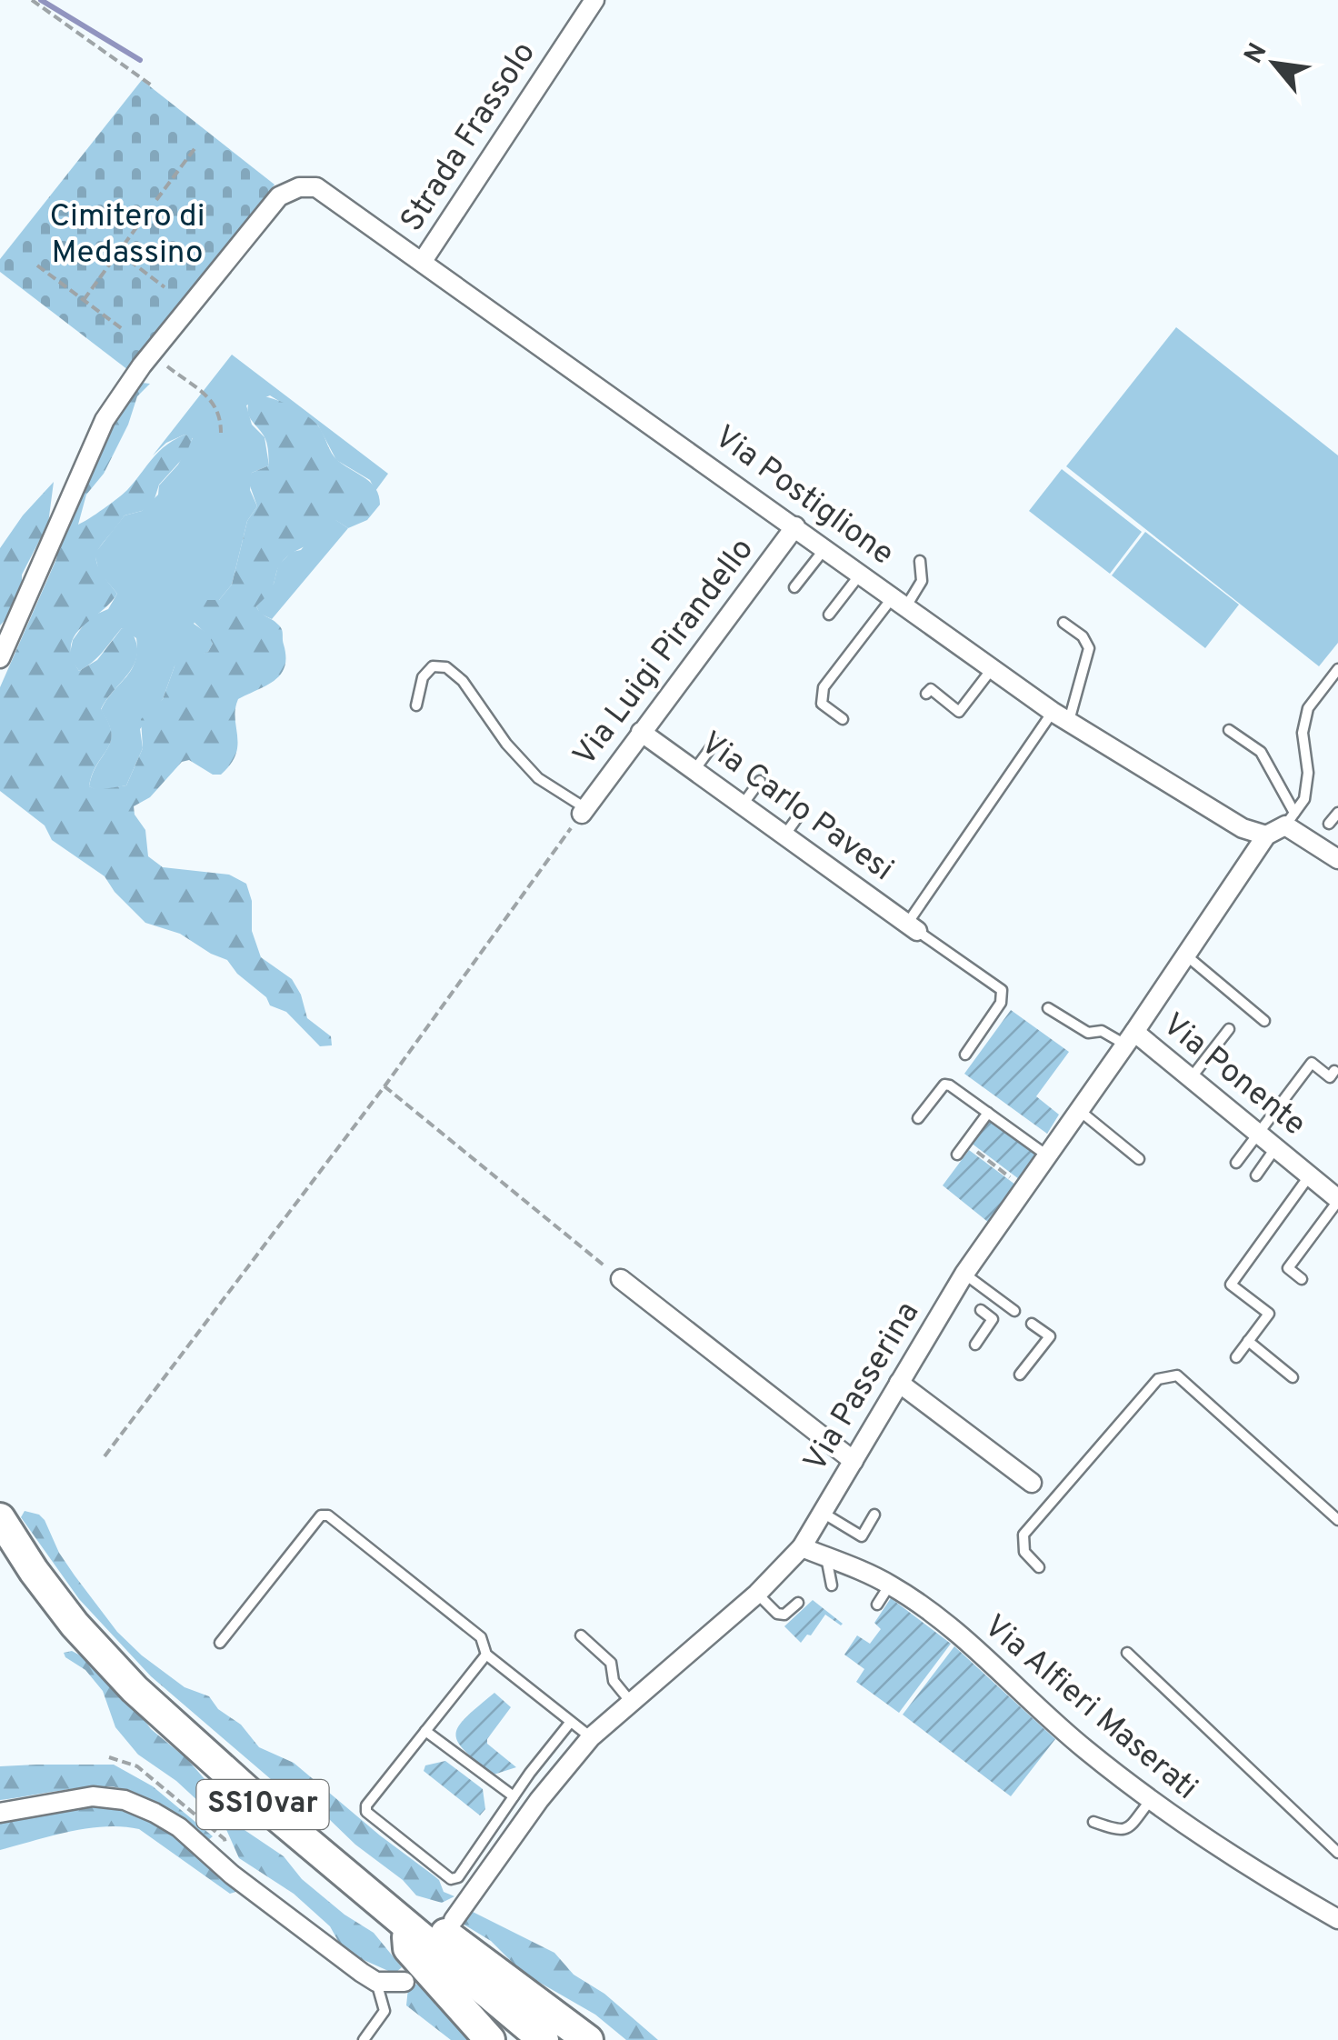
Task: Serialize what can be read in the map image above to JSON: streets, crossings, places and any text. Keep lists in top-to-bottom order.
{
  "streets": {
    "highway": ["SS10var"],
    "street": [
      "Strada Frassolo",
      "Via Postiglione",
      "Via Luigi Pirandello",
      "Via Carlo Pavesi",
      "Via Ponente",
      "Via Passerina",
      "Via Alfieri Maserati"
    ]
  },
  "crossings": [
    ["Strada Frassolo", "Via Postiglione"],
    ["Via Postiglione", "Via Luigi Pirandello"],
    ["Via Postiglione", "Via Passerina"],
    ["Via Luigi Pirandello", "Via Carlo Pavesi"],
    ["Via Ponente", "Via Passerina"],
    ["Via Passerina", "Via Alfieri Maserati"]
  ],
  "parks": ["Cimitero di Medassino"],
  "north": "top left"
}
